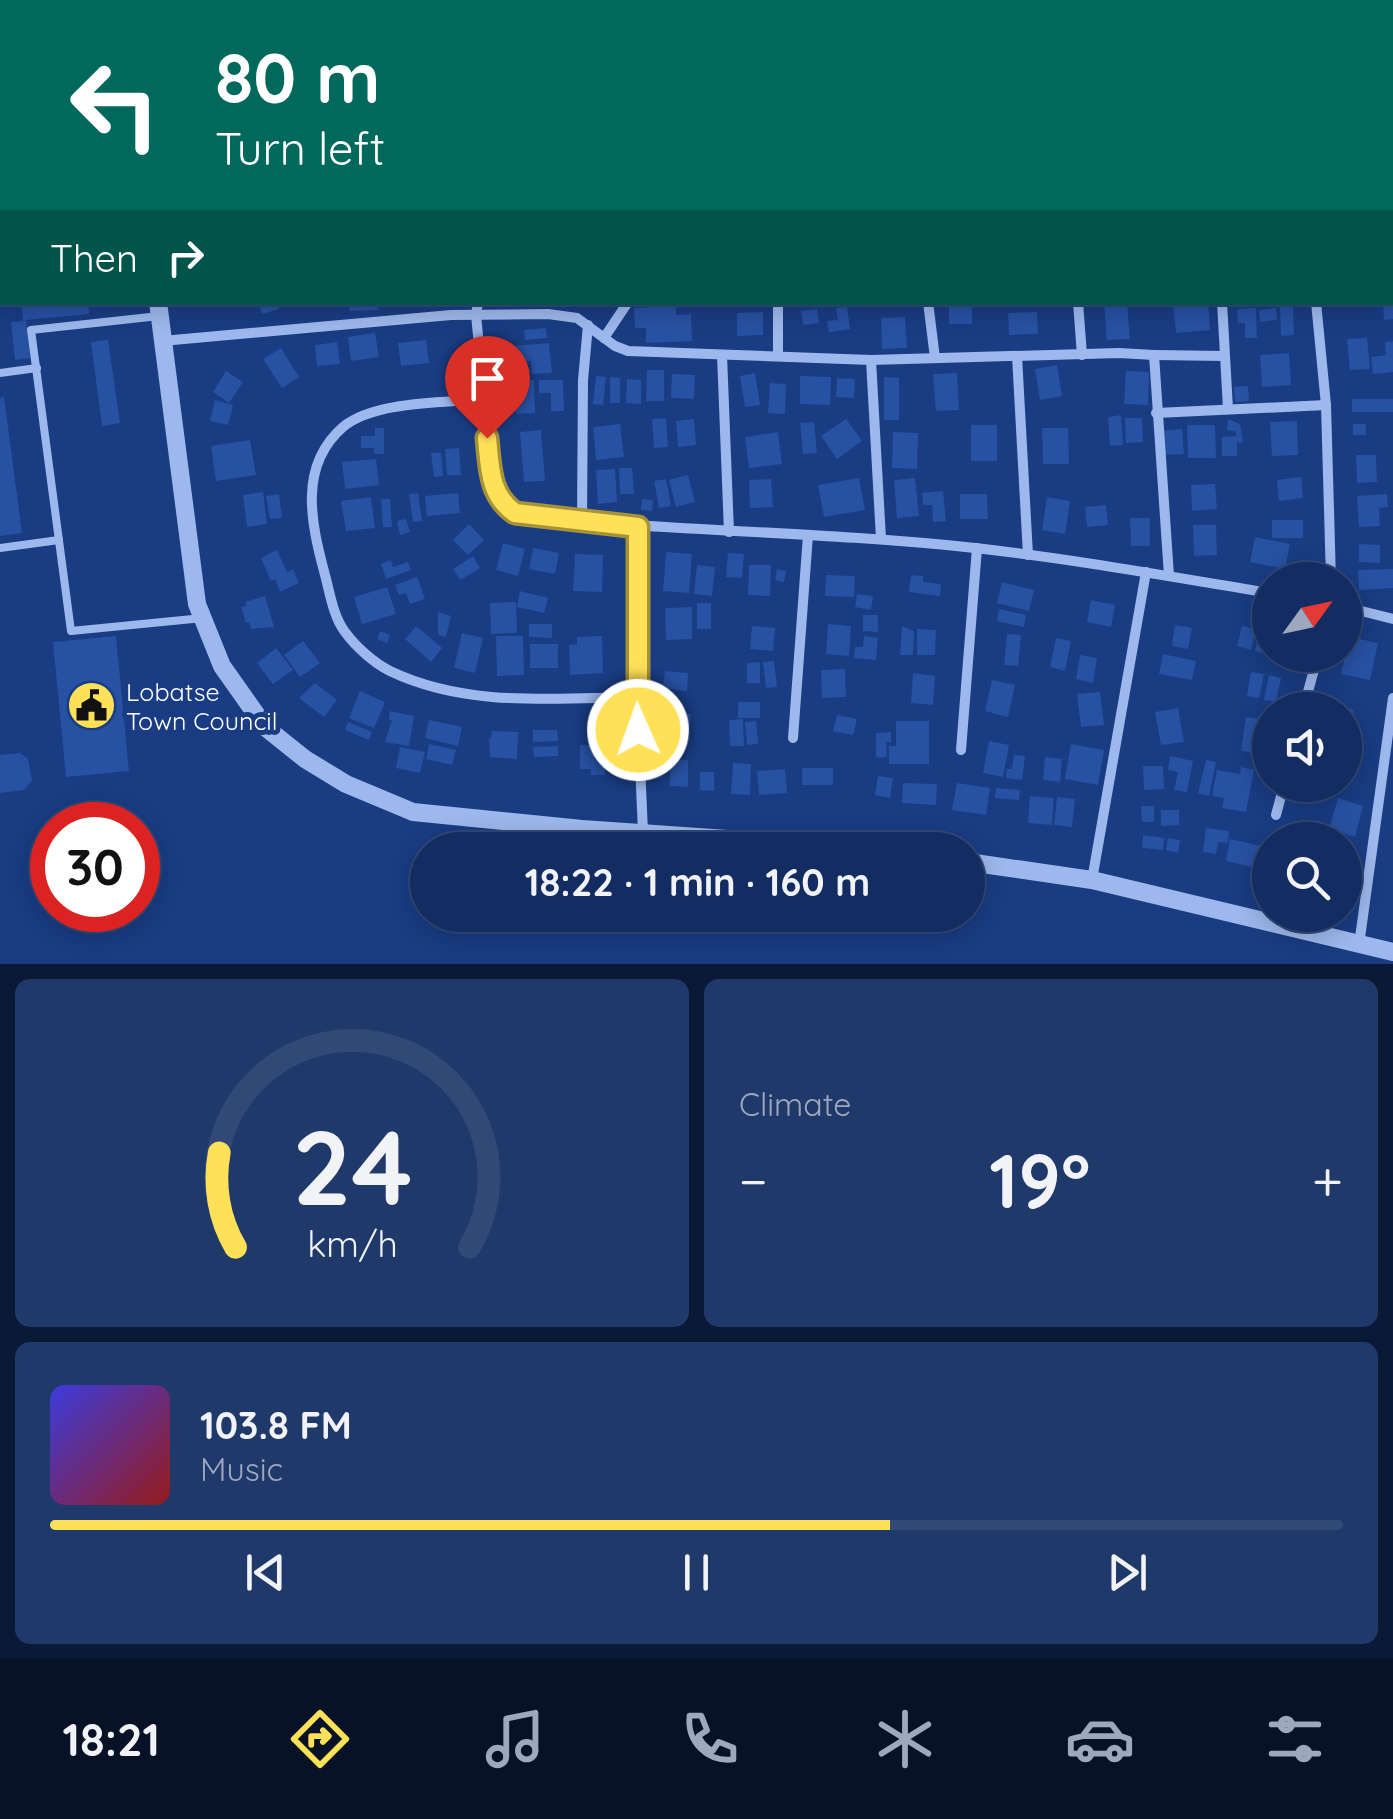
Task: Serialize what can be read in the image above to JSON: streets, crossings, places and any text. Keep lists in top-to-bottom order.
{
  "places": {
    "public building": ["Lobatse Town Council"]
  },
  "north": "top right",
  "page": {
    "turn": ["80 m", "Turn left"],
    "then": "Then",
    "limit": "30",
    "trip": "18:22 · 1 min · 160 m",
    "tile": "Climate",
    "heat": ["−", "19°", "+"],
    "song": ["103.8 FM", "Music"],
    "tabs": "18:21",
    "gauge": ["24", "km/h"]
  }
}
